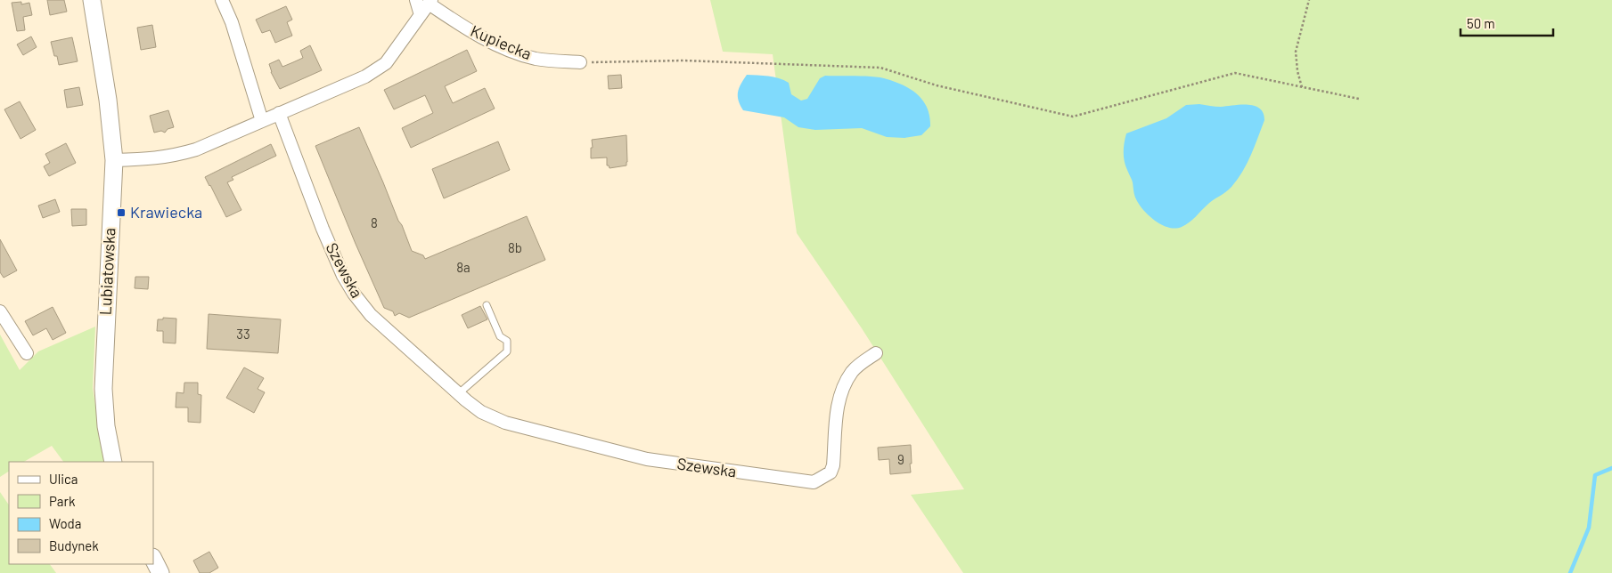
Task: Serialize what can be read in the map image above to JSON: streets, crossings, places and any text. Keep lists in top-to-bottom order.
{
  "streets": {
    "street": ["Kupiecka", "Szewska", "Lubiatowska"]
  },
  "places": {
    "transit": ["Krawiecka"]
  },
  "house_numbers": [
    "8",
    "8b",
    "8a",
    "33",
    "9"
  ],
  "legend": [
    "Ulica",
    "Park",
    "Woda",
    "Budynek"
  ],
  "scale_bar": "50 m"
}
